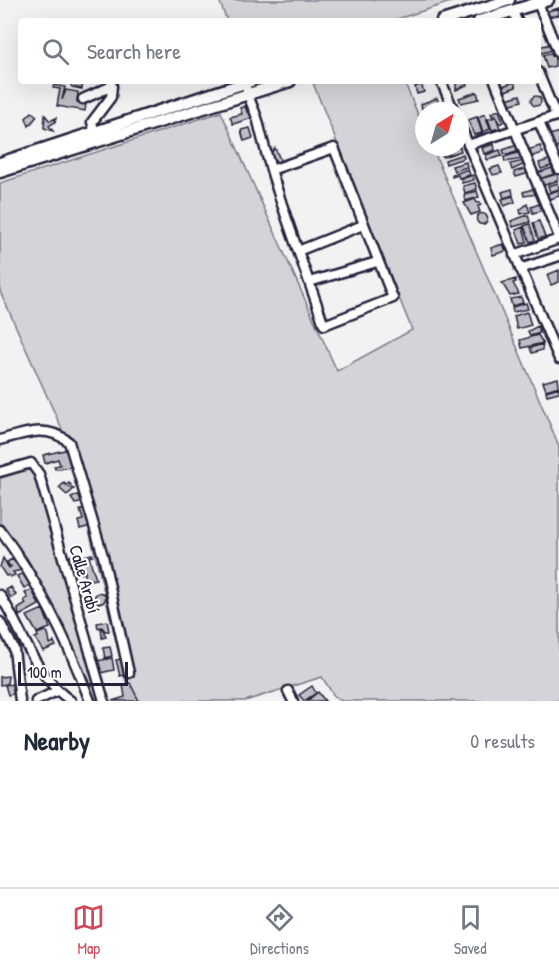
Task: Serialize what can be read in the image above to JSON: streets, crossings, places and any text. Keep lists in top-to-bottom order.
{
  "streets": {
    "street": ["Calle Arabí"]
  },
  "scale_bar": "100 m",
  "north": "top right",
  "page": {
    "search": "Search here",
    "scale": "100 m",
    "heading": ["Nearby", "0 results"],
    "nav": ["Map", "Directions", "Saved"]
  }
}
